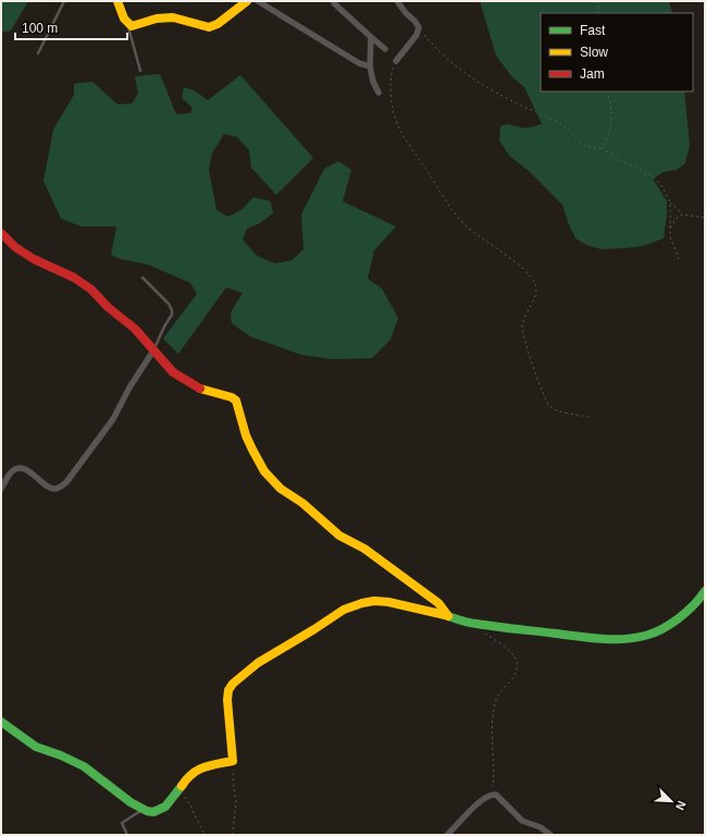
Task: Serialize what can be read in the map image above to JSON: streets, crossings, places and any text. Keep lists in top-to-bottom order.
{
  "legend": ["Fast", "Slow", "Jam"],
  "scale_bar": "100 m",
  "north": "bottom right"
}
